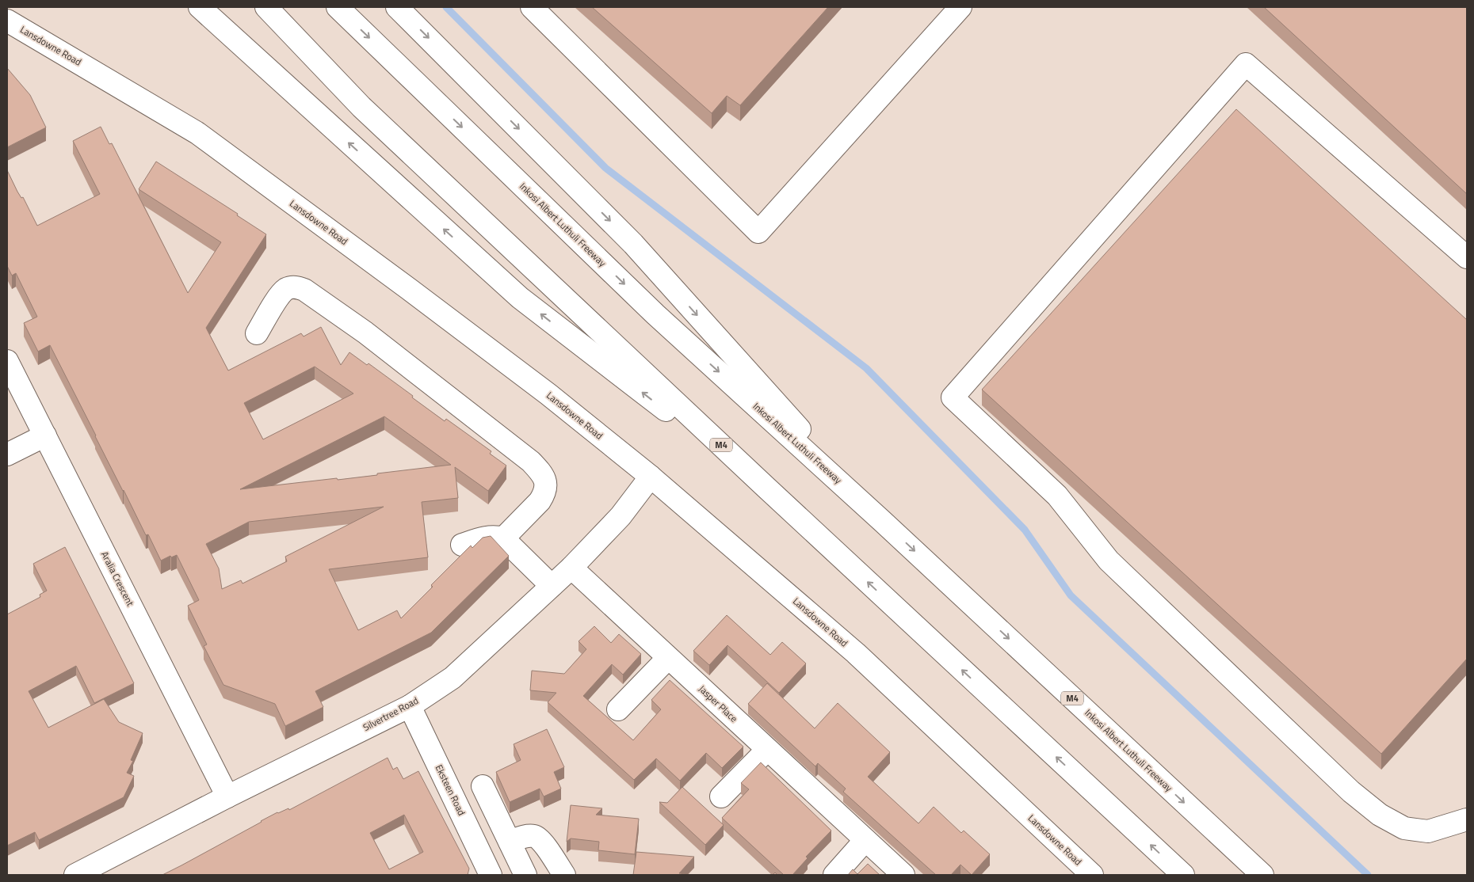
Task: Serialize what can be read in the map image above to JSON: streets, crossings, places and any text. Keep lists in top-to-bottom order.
{
  "streets": {
    "main road": [
      "Lansdowne Road",
      "Inkosi Albert Luthuli Freeway",
      "M4",
      "Aralia Crescent",
      "Jasper Place",
      "Silvertree Road",
      "Eksteen Road"
    ]
  },
  "crossings": [
    ["Lansdowne Road", "Silvertree Road"],
    ["Aralia Crescent", "Silvertree Road"],
    ["Jasper Place", "Silvertree Road"],
    ["Silvertree Road", "Eksteen Road"]
  ]
}
